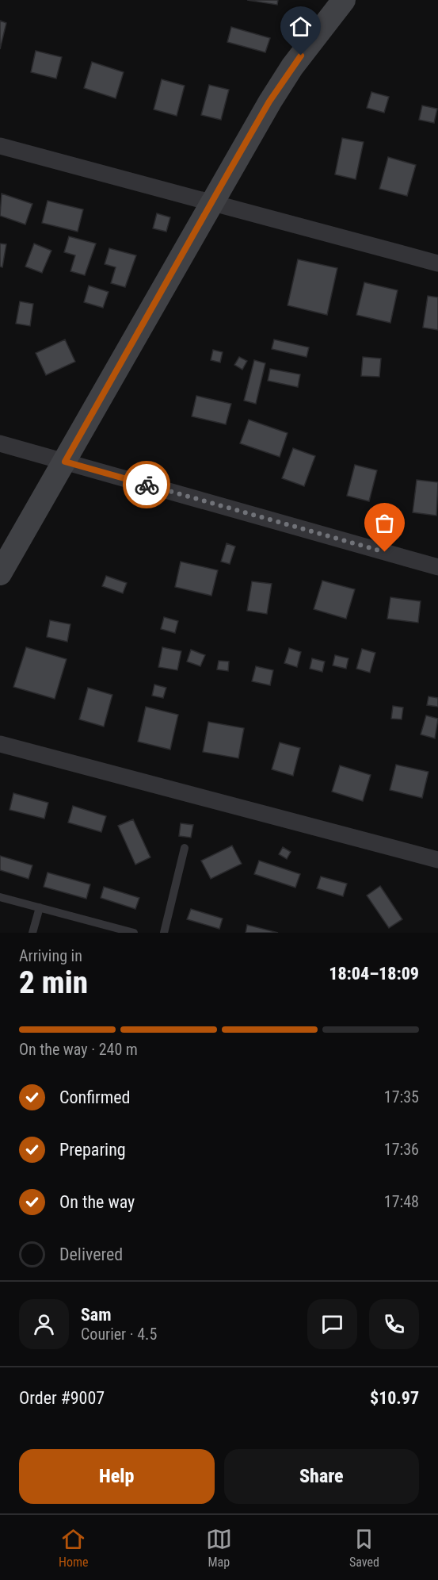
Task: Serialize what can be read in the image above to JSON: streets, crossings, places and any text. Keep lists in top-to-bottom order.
{
  "page": {
    "heading": ["2 min", "Arriving in", "18:04–18:09"],
    "panel": [
      "Sam",
      "Courier · 4.5",
      "Order #9007",
      "$10.97"
    ],
    "bar": "On the way · 240 m",
    "list": [
      ["Confirmed", "17:35"],
      ["Preparing", "17:36"],
      ["On the way", "17:48"],
      "Delivered"
    ],
    "buttons": ["Help", "Share"],
    "tabs": ["Home", "Map", "Saved"]
  }
}
